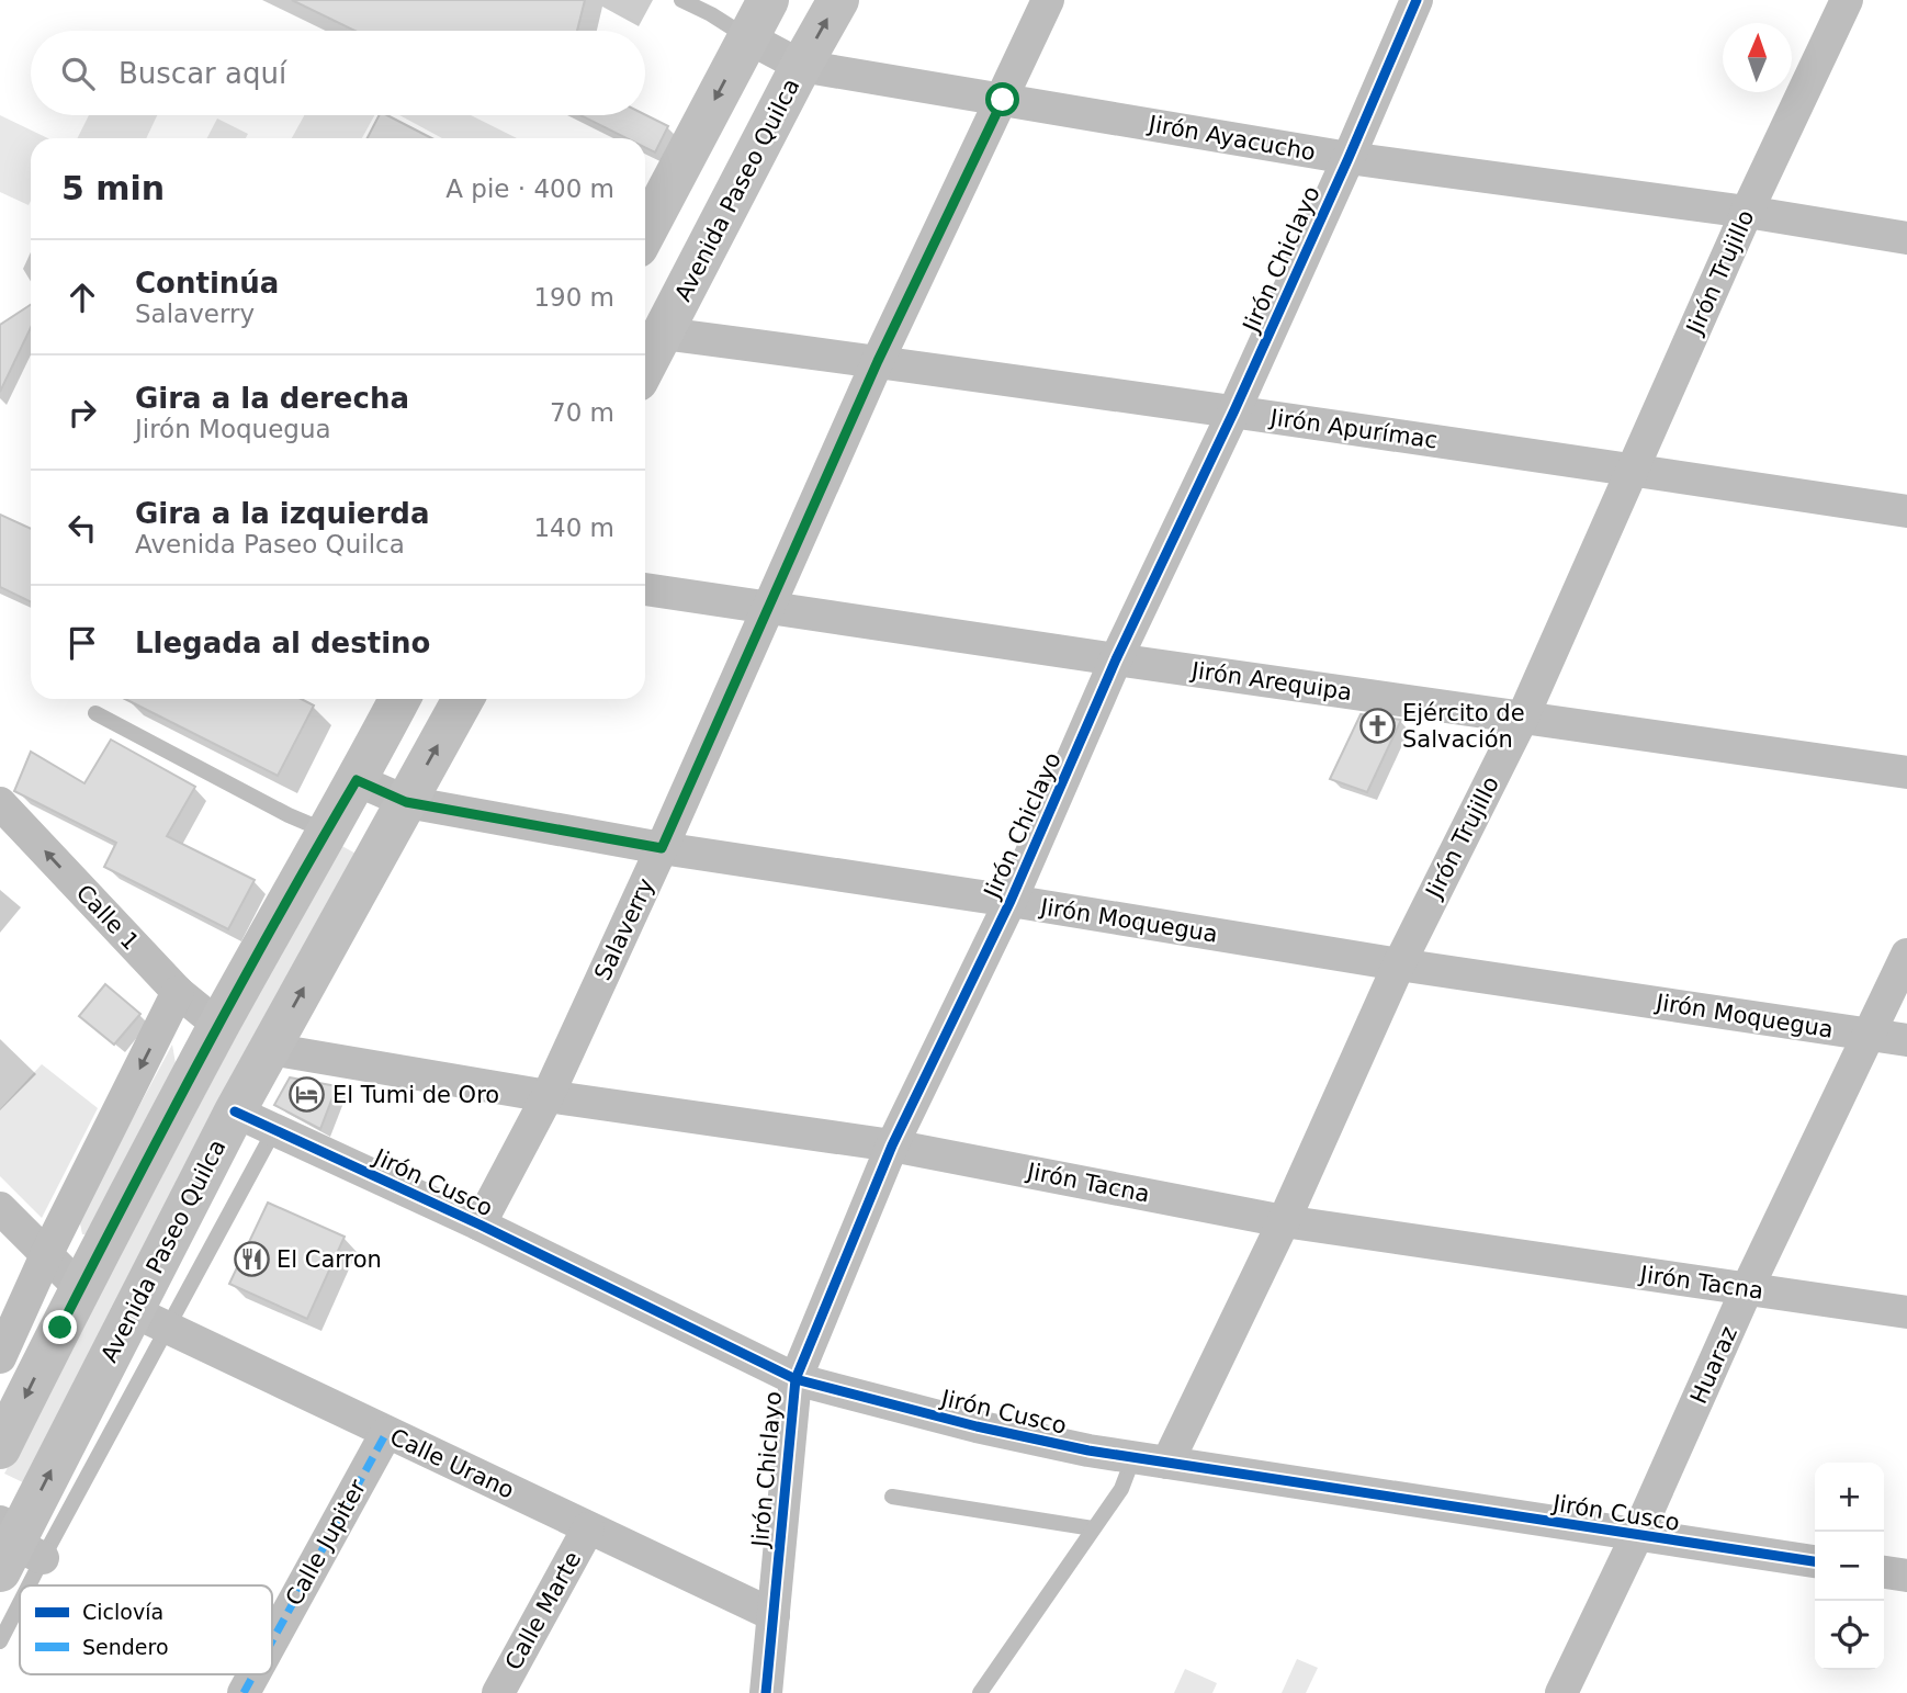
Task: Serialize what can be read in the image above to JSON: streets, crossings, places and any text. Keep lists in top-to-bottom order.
{
  "streets": {
    "main road": ["Avenida Paseo Quilca"],
    "street": [
      "Jirón Ayacucho",
      "Jirón Chiclayo",
      "Jirón Trujillo",
      "Jirón Apurímac",
      "Jirón Arequipa",
      "Calle 1",
      "Jirón Moquegua",
      "Salaverry",
      "Jirón Cusco",
      "Jirón Tacna",
      "Huaraz",
      "Calle Urano",
      "Calle Jupiter",
      "Calle Marte"
    ]
  },
  "crossings": [
    ["Jirón Ayacucho", "Avenida Paseo Quilca"],
    ["Jirón Ayacucho", "Jirón Chiclayo"],
    ["Jirón Ayacucho", "Jirón Trujillo"],
    ["Jirón Ayacucho", "Salaverry"],
    ["Avenida Paseo Quilca", "Jirón Apurímac"],
    ["Avenida Paseo Quilca", "Jirón Moquegua"],
    ["Avenida Paseo Quilca", "Jirón Cusco"],
    ["Avenida Paseo Quilca", "Jirón Tacna"],
    ["Avenida Paseo Quilca", "Calle Urano"],
    ["Jirón Chiclayo", "Jirón Apurímac"],
    ["Jirón Chiclayo", "Jirón Arequipa"],
    ["Jirón Chiclayo", "Jirón Moquegua"],
    ["Jirón Chiclayo", "Jirón Cusco"],
    ["Jirón Chiclayo", "Jirón Tacna"],
    ["Jirón Chiclayo", "Calle Urano"],
    ["Jirón Trujillo", "Jirón Apurímac"],
    ["Jirón Trujillo", "Jirón Arequipa"],
    ["Jirón Trujillo", "Jirón Moquegua"],
    ["Jirón Trujillo", "Jirón Cusco"],
    ["Jirón Trujillo", "Jirón Tacna"],
    ["Jirón Apurímac", "Salaverry"],
    ["Jirón Arequipa", "Salaverry"],
    ["Jirón Moquegua", "Salaverry"],
    ["Jirón Moquegua", "Huaraz"],
    ["Salaverry", "Jirón Cusco"],
    ["Salaverry", "Jirón Tacna"],
    ["Jirón Cusco", "Huaraz"],
    ["Jirón Tacna", "Huaraz"],
    ["Calle Urano", "Calle Jupiter"],
    ["Calle Urano", "Calle Marte"]
  ],
  "one_way": ["Calle 1"],
  "places": {
    "church": ["Ejército de Salvación"],
    "hotel": ["El Tumi de Oro"],
    "restaurant": ["El Carron"]
  },
  "legend": ["Ciclovía", "Sendero"],
  "north": "top",
  "page": {
    "search": "Buscar aquí",
    "heading": ["5 min", "A pie · 400 m"],
    "list": [
      ["Continúa", "Salaverry", "190 m"],
      ["Gira a la derecha", "Jirón Moquegua", "70 m"],
      ["Gira a la izquierda", "Avenida Paseo Quilca", "140 m"],
      "Llegada al destino"
    ],
    "map_buttons": ["+", "−"]
  }
}
